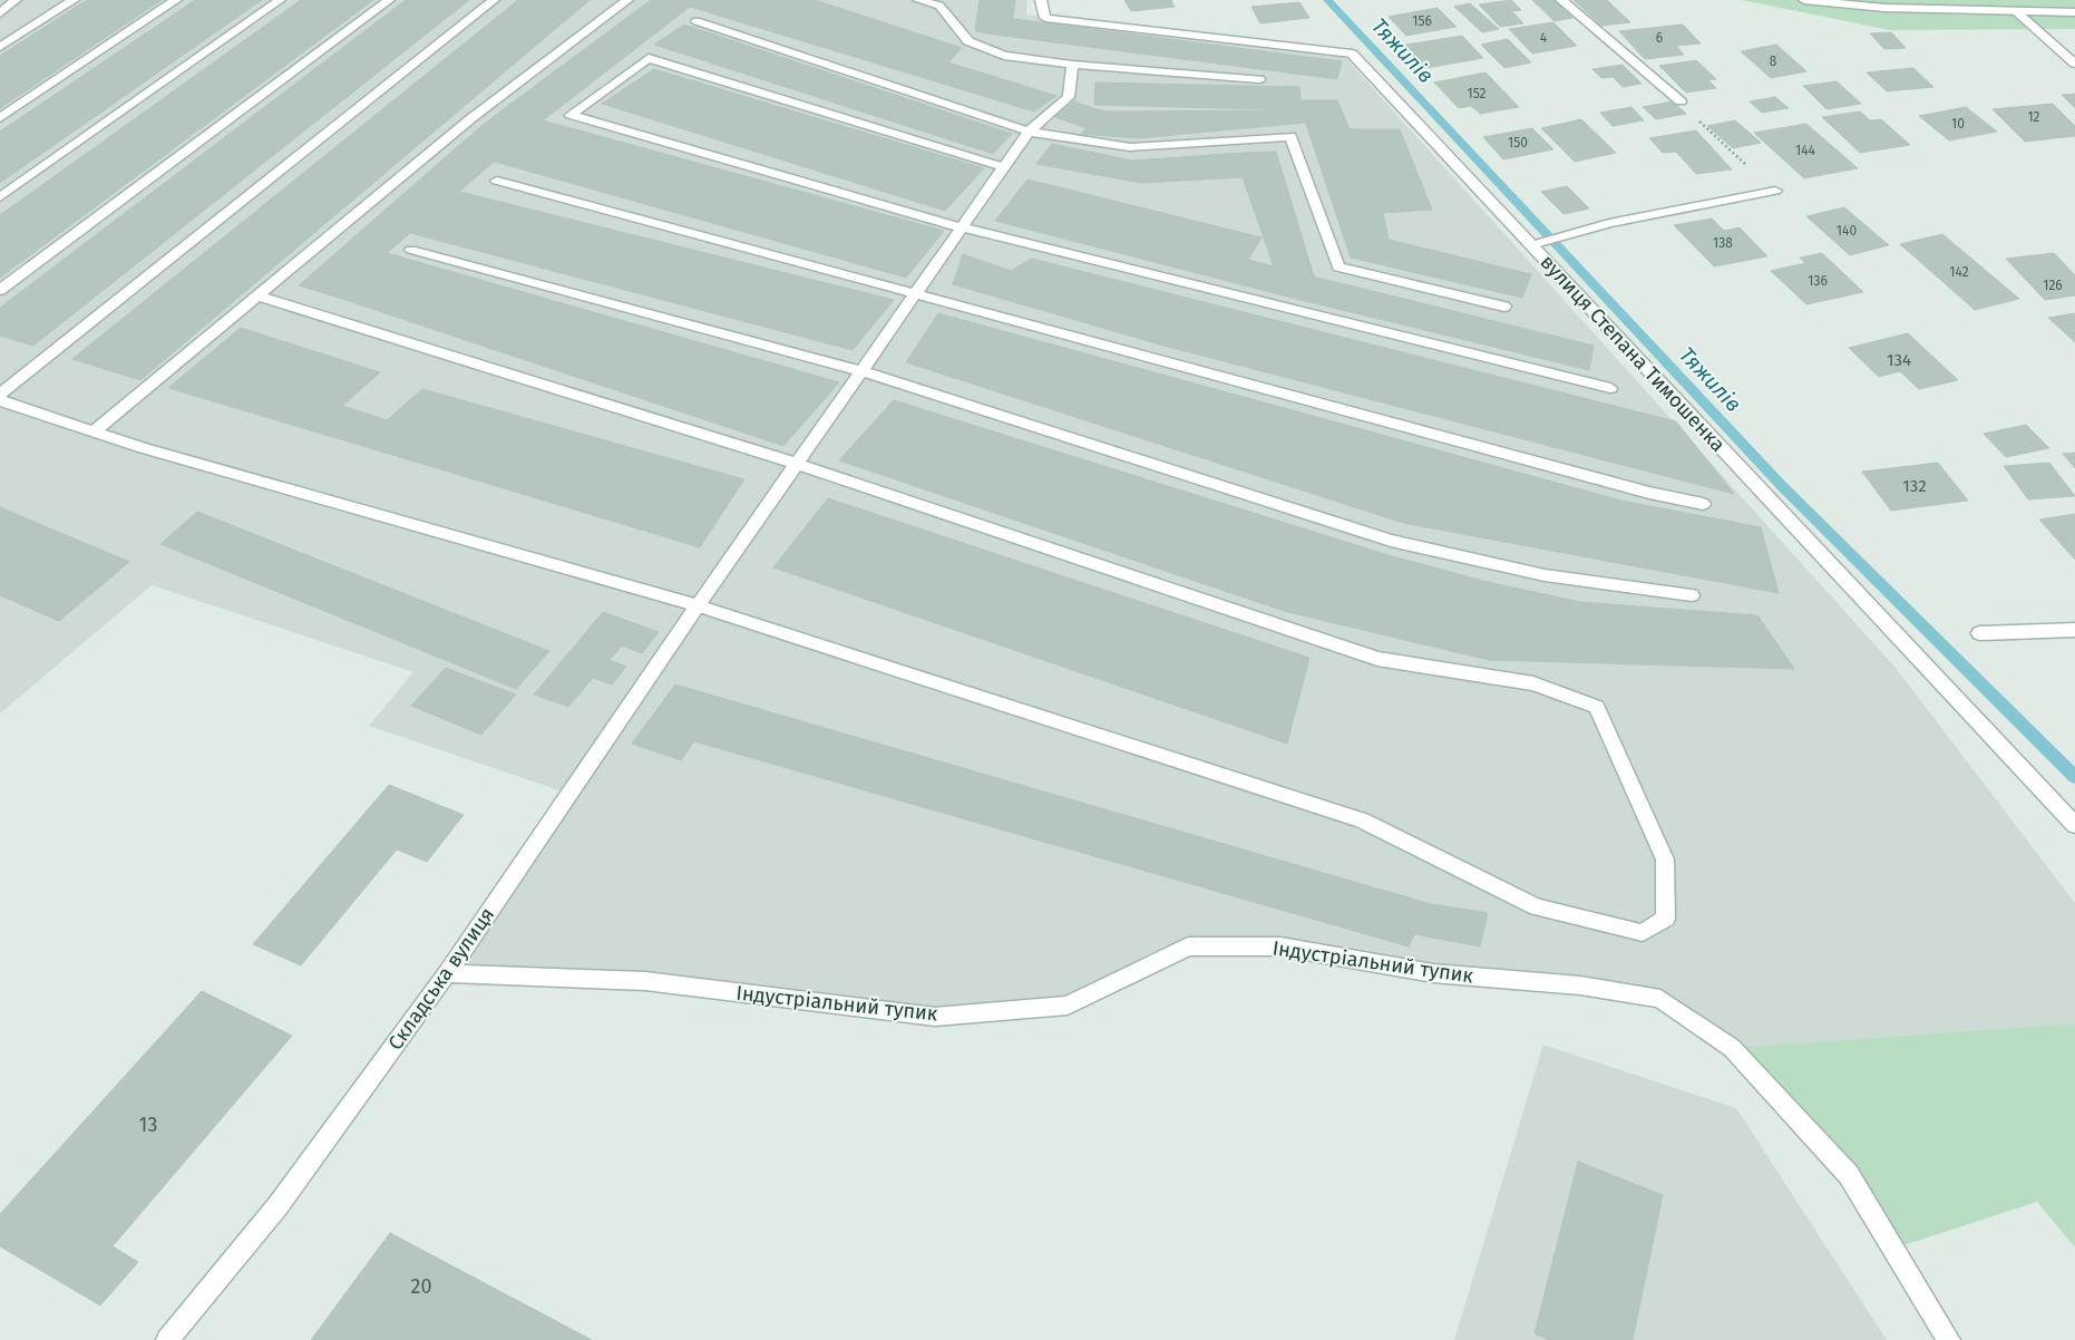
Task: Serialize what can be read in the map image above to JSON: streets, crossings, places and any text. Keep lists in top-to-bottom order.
{
  "streets": {
    "street": ["вулиця Степана Тимошенка", "Індустріальний тупик", "Складська вулиця"]
  },
  "crossings": [
    ["Індустріальний тупик", "Складська вулиця"]
  ],
  "water": ["Тяжилів"],
  "house_numbers": [
    "156",
    "4",
    "6",
    "8",
    "152",
    "12",
    "10",
    "150",
    "144",
    "140",
    "138",
    "142",
    "136",
    "126",
    "134",
    "132",
    "13",
    "20"
  ]
}
